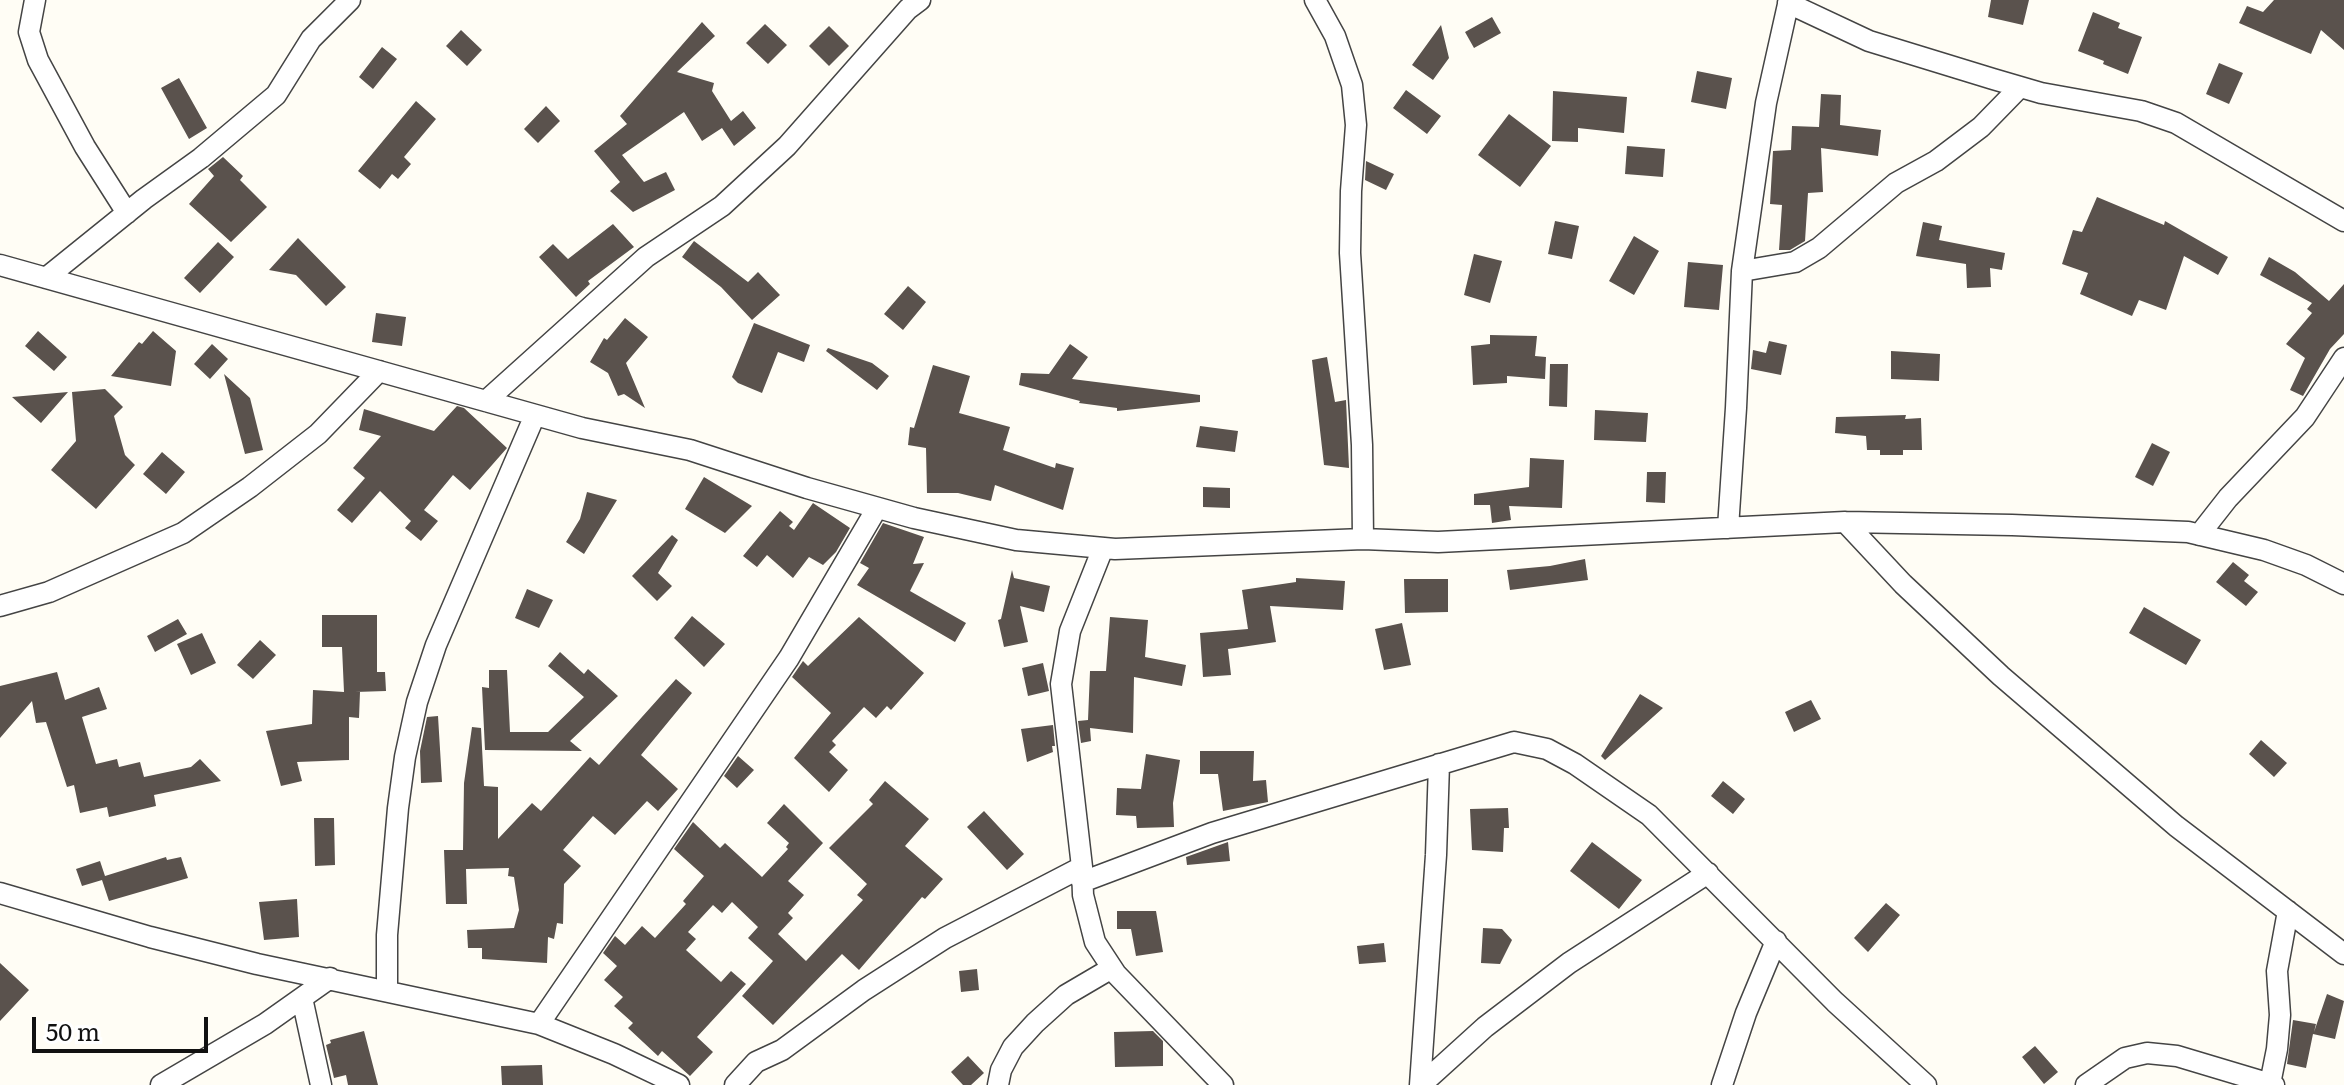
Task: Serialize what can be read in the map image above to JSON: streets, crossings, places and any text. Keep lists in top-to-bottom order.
{
  "scale_bar": "50 m"
}
